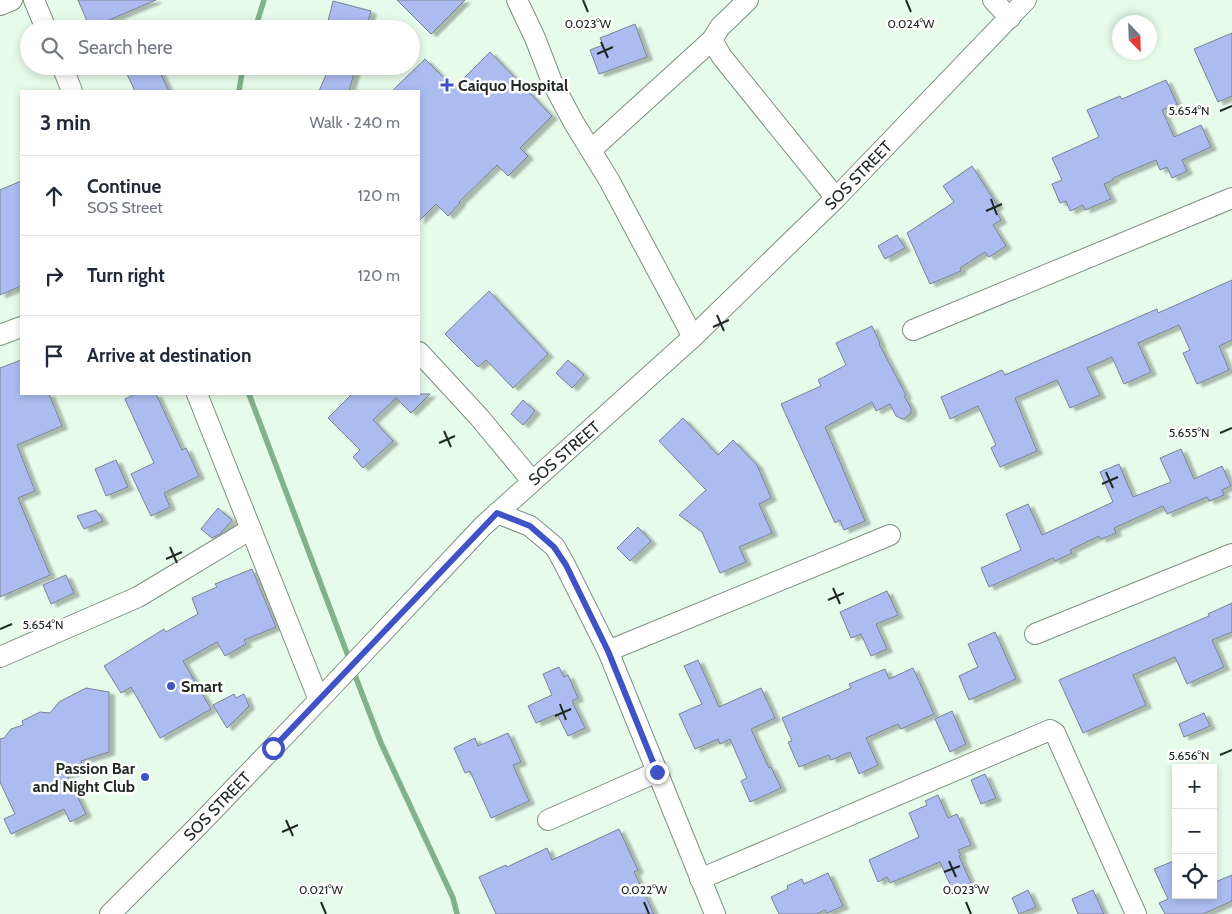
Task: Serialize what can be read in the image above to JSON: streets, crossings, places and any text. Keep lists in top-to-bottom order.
{
  "streets": {
    "street": ["SOS STREET"]
  },
  "places": {
    "health": ["Caiquo Hospital"],
    "other": ["Smart", "Passion Bar and Night Club"]
  },
  "north": "bottom right",
  "page": {
    "search": "Search here",
    "heading": ["3 min", "Walk · 240 m"],
    "list": [
      ["Continue", "SOS Street", "120 m"],
      ["Turn right", "120 m"],
      "Arrive at destination"
    ],
    "map_buttons": ["+", "−"]
  },
  "coordinates": [
    "0.023°W",
    "0.024°W",
    "5.654°N",
    "5.655°N",
    "5.656°N",
    "0.021°W",
    "0.022°W"
  ]
}
